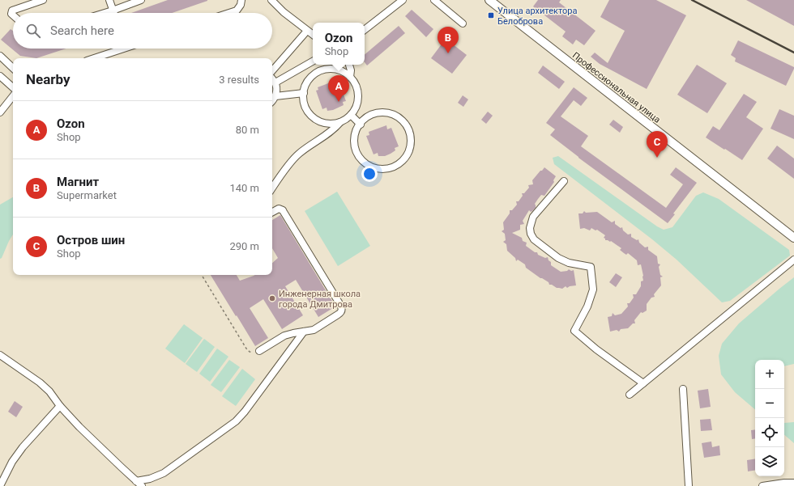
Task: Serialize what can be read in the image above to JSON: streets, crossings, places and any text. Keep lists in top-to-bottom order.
{
  "streets": {
    "main road": ["Профессиональная улица"]
  },
  "places": {
    "transit": ["Улица архитектора Белоброва"],
    "other": ["Инженерная школа города Дмитрова"]
  },
  "page": {
    "search": "Search here",
    "popup": ["Ozon", "Shop"],
    "pins": ["B", "A", "C"],
    "heading": ["Nearby", "3 results"],
    "list": [
      {
        "mark": "A",
        "name": "Ozon",
        "note": "Shop",
        "value": "80 m"
      },
      {
        "mark": "B",
        "name": "Магнит",
        "note": "Supermarket",
        "value": "140 m"
      },
      {
        "mark": "C",
        "name": "Остров шин",
        "note": "Shop",
        "value": "290 m"
      }
    ],
    "map_buttons": ["+", "−"]
  }
}
